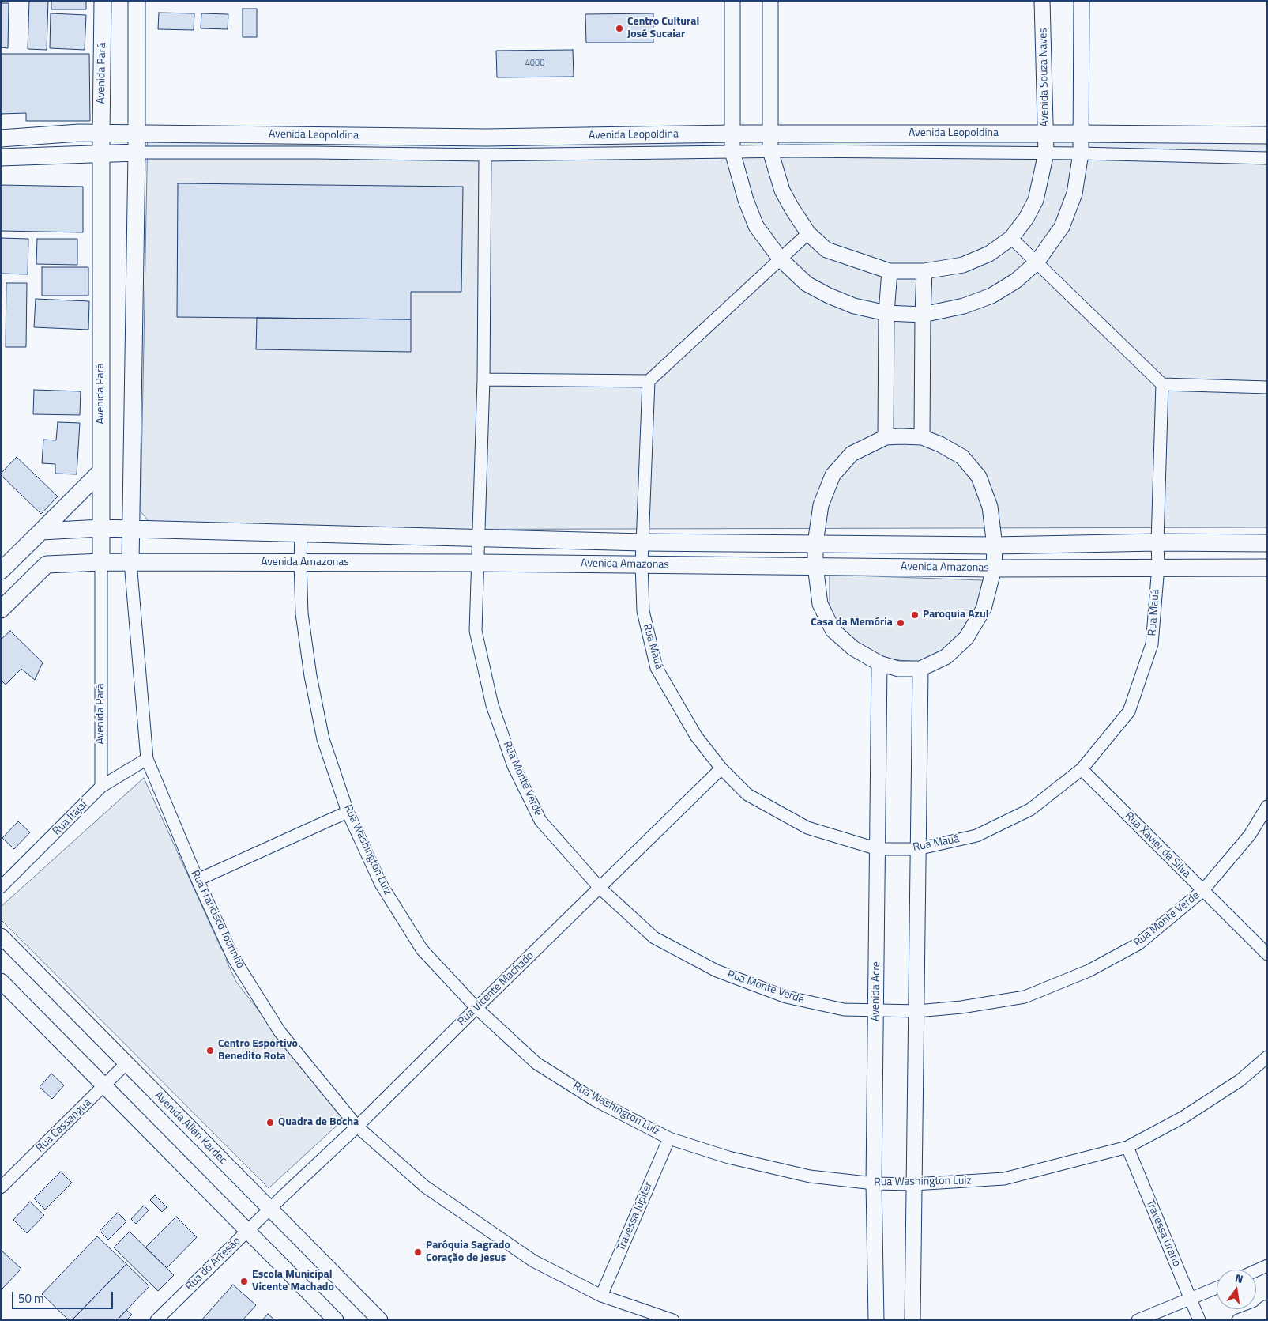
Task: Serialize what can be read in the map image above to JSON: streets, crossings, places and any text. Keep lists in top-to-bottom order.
{
  "streets": {
    "main road": ["Avenida Pará", "Avenida Leopoldina", "Avenida Amazonas"],
    "street": [
      "Avenida Souza Naves",
      "Rua Mauá",
      "Rua Monte Verde",
      "Rua Itajaí",
      "Rua Xavier da Silva",
      "Rua Washington Luiz",
      "Rua Francisco Tourinho",
      "Rua Vicente Machado",
      "Avenida Acre",
      "Rua Cassangua",
      "Avenida Allan Kardec",
      "Travessa Júpiter",
      "Travessa Urano",
      "Rua do Artesão"
    ]
  },
  "crossings": [
    ["Avenida Pará", "Avenida Leopoldina"],
    ["Avenida Pará", "Avenida Amazonas"],
    ["Avenida Pará", "Rua Itajaí"],
    ["Avenida Souza Naves", "Avenida Leopoldina"],
    ["Avenida Amazonas", "Rua Mauá"],
    ["Avenida Amazonas", "Rua Monte Verde"],
    ["Avenida Amazonas", "Rua Washington Luiz"],
    ["Rua Mauá", "Rua Xavier da Silva"],
    ["Rua Mauá", "Rua Vicente Machado"],
    ["Rua Mauá", "Avenida Acre"],
    ["Rua Monte Verde", "Rua Xavier da Silva"],
    ["Rua Monte Verde", "Rua Vicente Machado"],
    ["Rua Monte Verde", "Avenida Acre"],
    ["Rua Itajaí", "Rua Francisco Tourinho"],
    ["Rua Washington Luiz", "Rua Vicente Machado"],
    ["Rua Washington Luiz", "Avenida Acre"],
    ["Rua Washington Luiz", "Travessa Júpiter"],
    ["Rua Washington Luiz", "Travessa Urano"],
    ["Rua Francisco Tourinho", "Rua Vicente Machado"],
    ["Rua Francisco Tourinho", "Travessa Júpiter"],
    ["Rua Vicente Machado", "Avenida Allan Kardec"],
    ["Rua Vicente Machado", "Rua do Artesão"],
    ["Rua Cassangua", "Avenida Allan Kardec"],
    ["Avenida Allan Kardec", "Rua do Artesão"]
  ],
  "places": [
    "Centro Cultural José Sucaiar",
    "Paroquia Azul",
    "Casa da Memória",
    "Centro Esportivo Benedito Rota",
    "Quadra de Bocha",
    "Paróquia Sagrado Coração de Jesus",
    "Escola Municipal Vicente Machado"
  ],
  "house_numbers": ["4000"],
  "scale_bar": "50 m",
  "north": "top"
}
